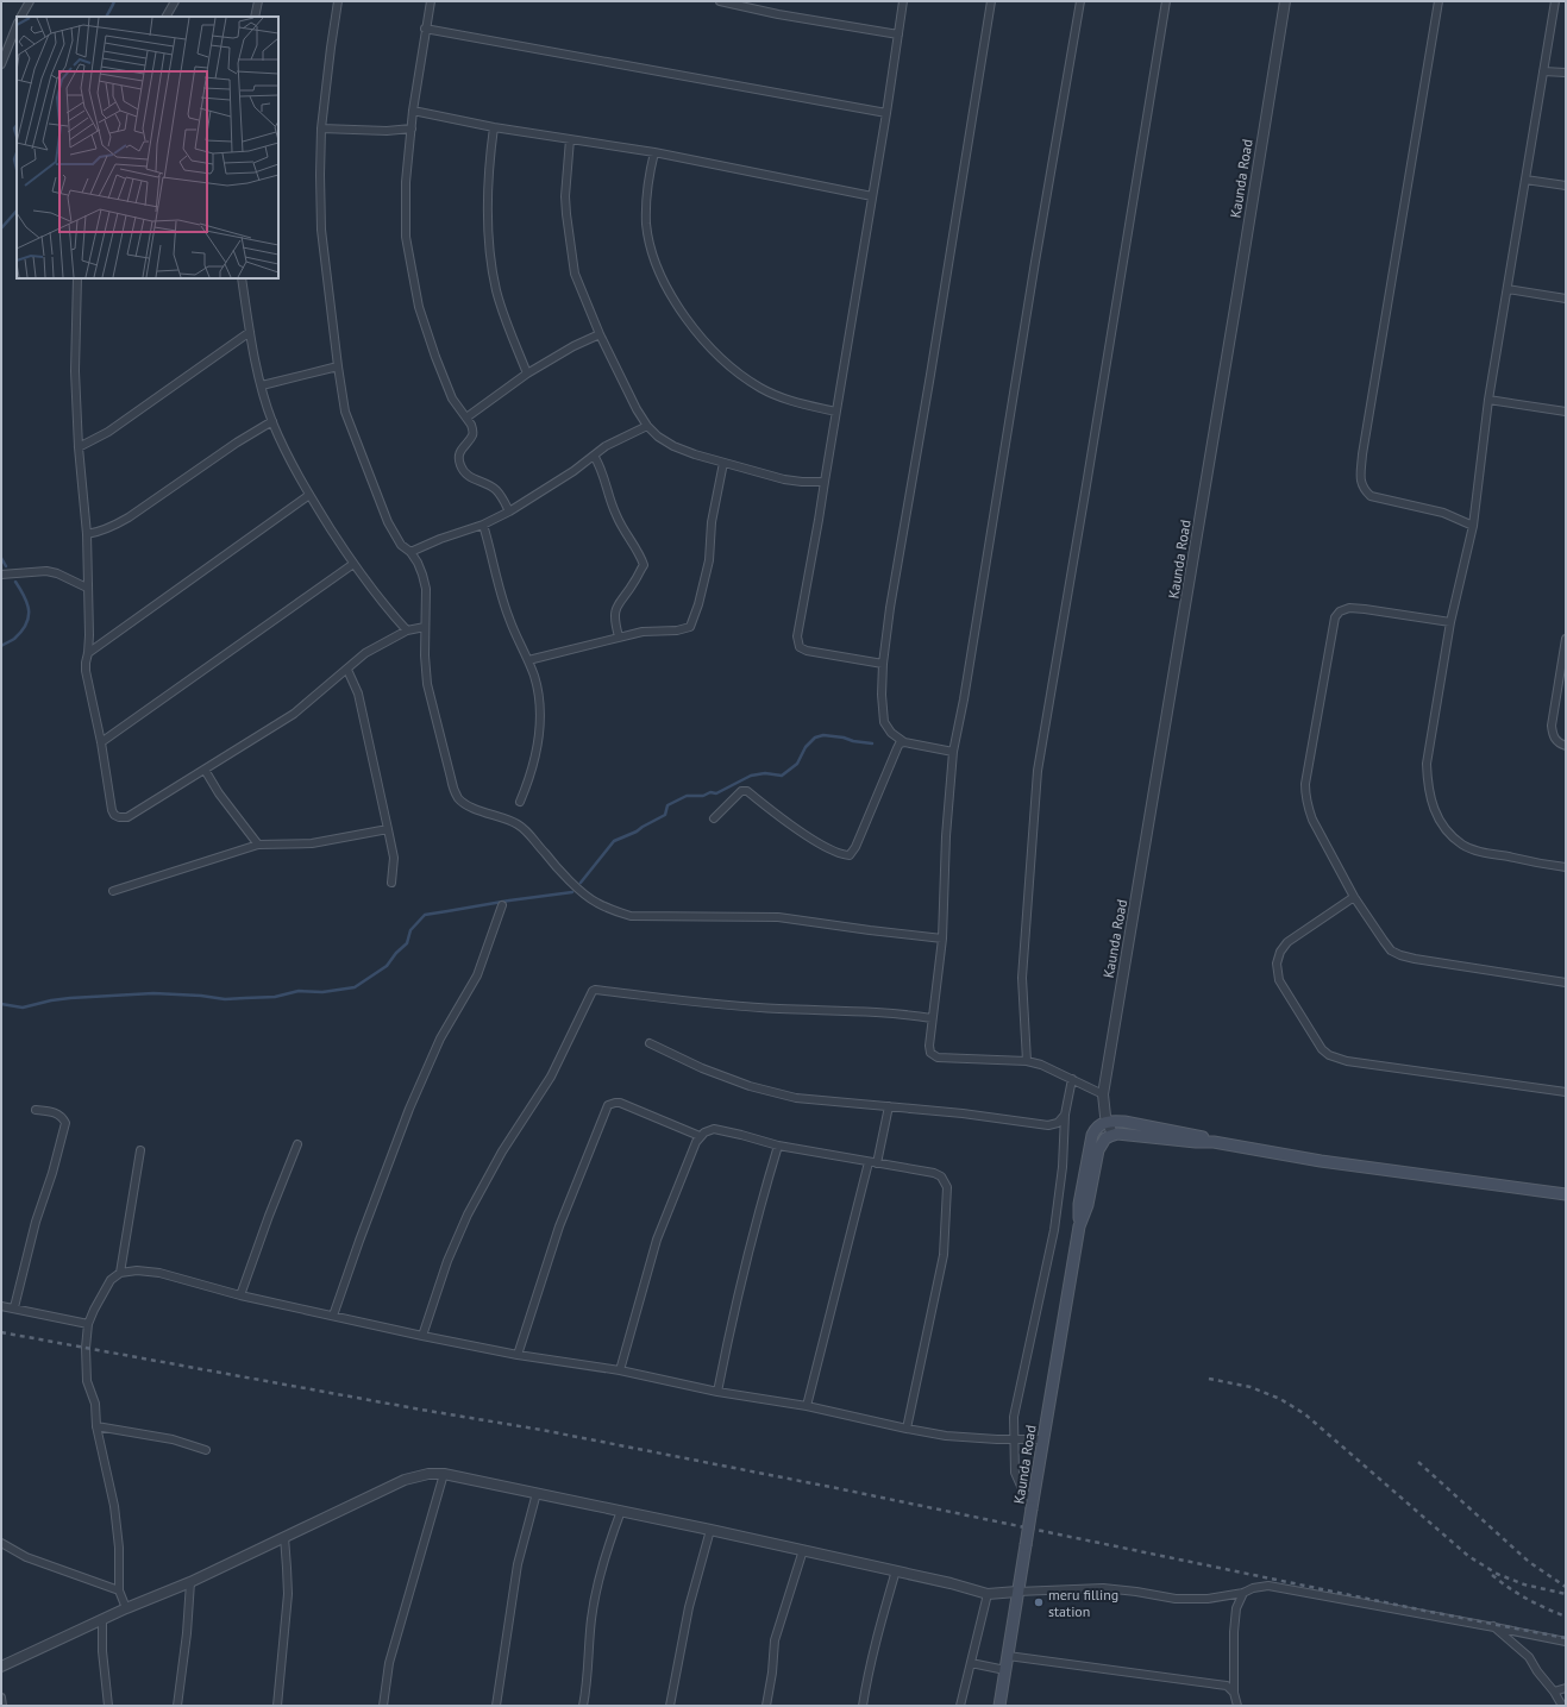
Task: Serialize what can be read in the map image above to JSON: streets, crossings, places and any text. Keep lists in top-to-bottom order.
{
  "streets": {
    "main road": ["Kaunda Road"]
  },
  "places": ["meru filling station"]
}
